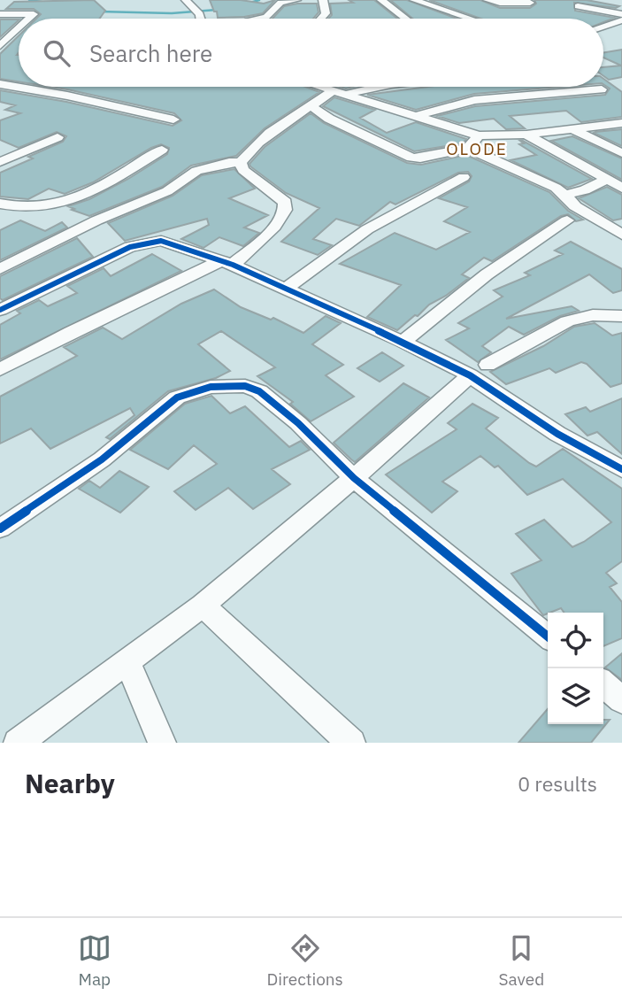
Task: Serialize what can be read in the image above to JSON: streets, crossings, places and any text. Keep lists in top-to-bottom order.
{
  "districts": ["OLODE"],
  "page": {
    "search": "Search here",
    "heading": ["Nearby", "0 results"],
    "nav": ["Map", "Directions", "Saved"]
  }
}
